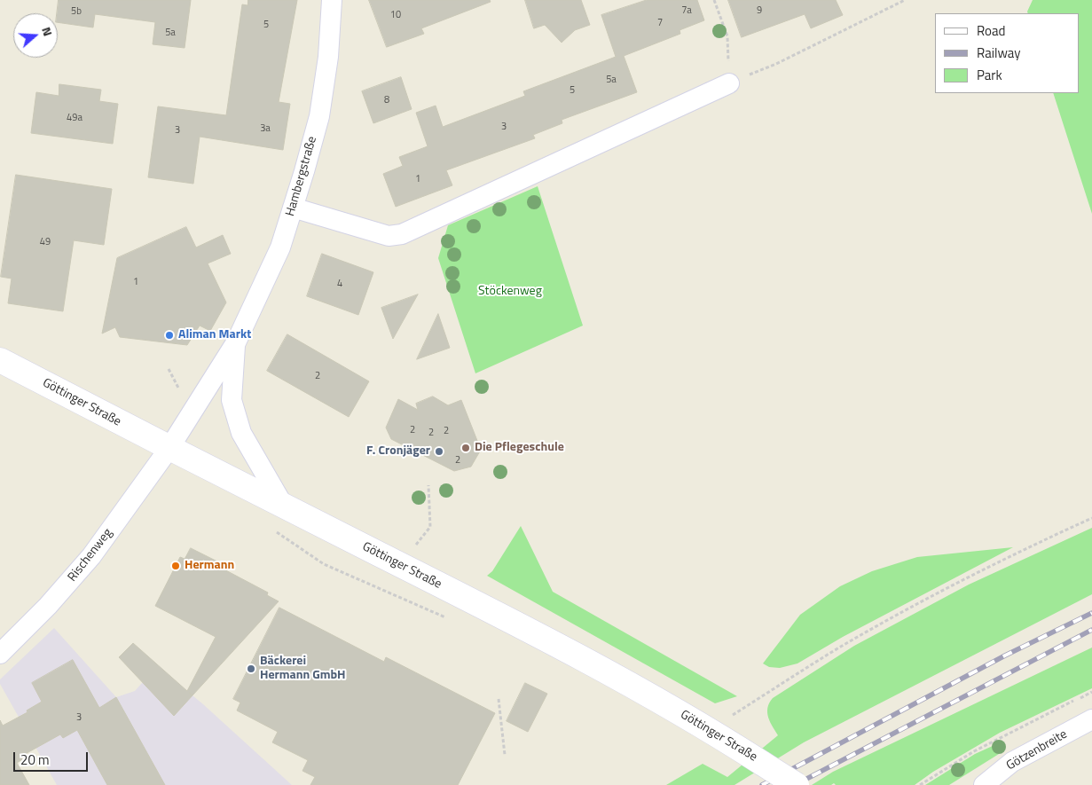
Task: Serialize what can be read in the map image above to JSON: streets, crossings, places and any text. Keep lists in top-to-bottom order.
{
  "streets": {
    "street": [
      "Hambergstraße",
      "Göttinger Straße",
      "Rischenweg",
      "Götzenbreite"
    ]
  },
  "crossings": [
    ["Hambergstraße", "Göttinger Straße"],
    ["Hambergstraße", "Rischenweg"],
    ["Göttinger Straße", "Rischenweg"]
  ],
  "parks": ["Stöckenweg"],
  "places": [
    "Aliman Markt",
    "Die Pflegeschule",
    "F. Cronjäger",
    "Hermann",
    "Bäckerei Hermann GmbH"
  ],
  "house_numbers": [
    "7a",
    "9",
    "5b",
    "10",
    "7",
    "5",
    "5a",
    "5a",
    "5",
    "8",
    "49a",
    "3",
    "3a",
    "3",
    "1",
    "49",
    "1",
    "4",
    "2",
    "2",
    "2",
    "2",
    "2",
    "3"
  ],
  "legend": ["Road", "Railway", "Park"],
  "scale_bar": "20 m",
  "north": "right"
}
